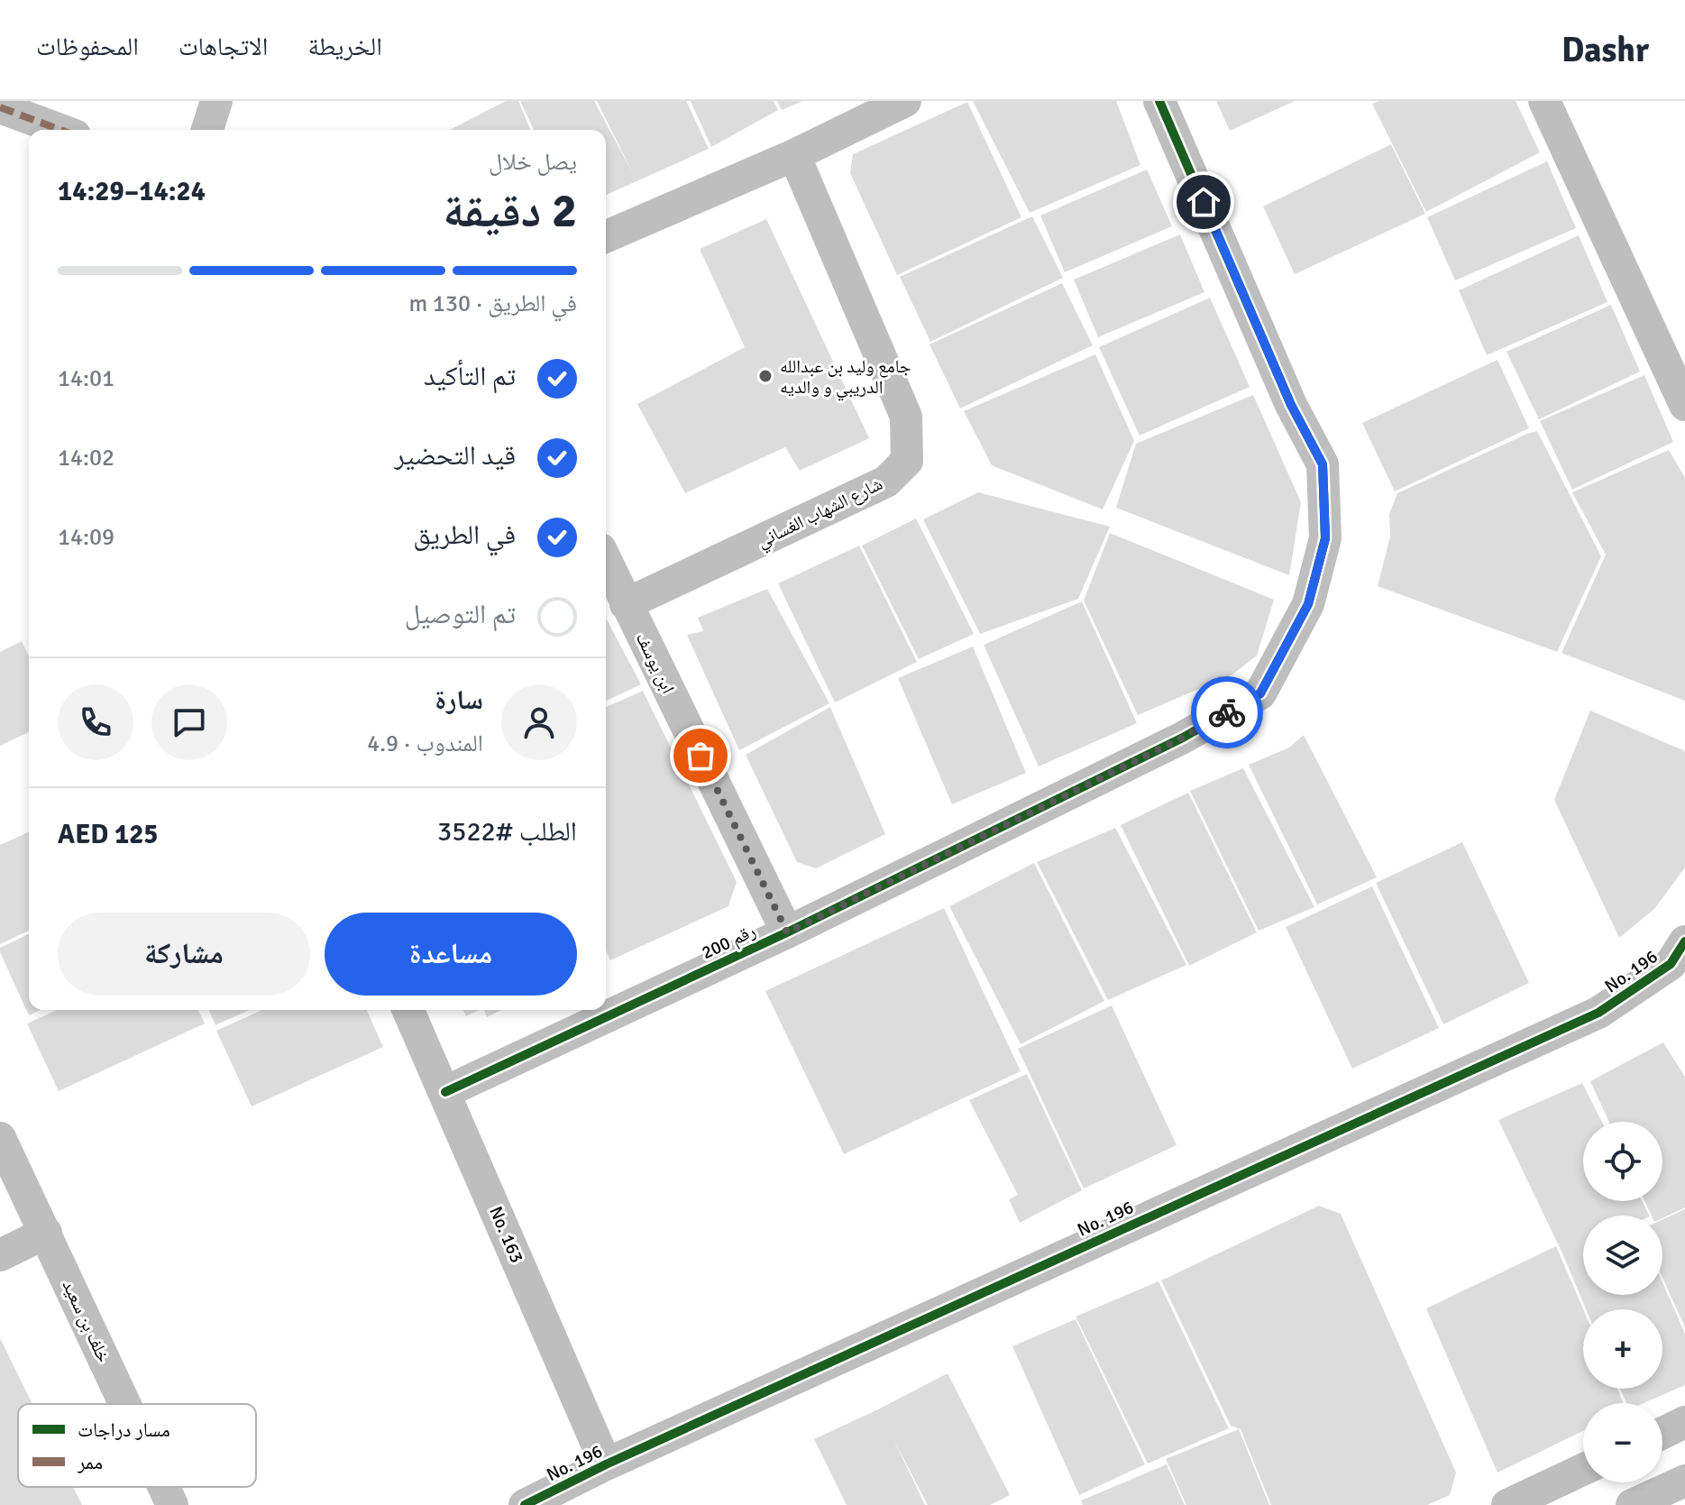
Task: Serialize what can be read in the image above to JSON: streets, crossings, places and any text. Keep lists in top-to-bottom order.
{
  "streets": {
    "street": [
      "شارع الشهاب الغساني",
      "ابن يوسف",
      "رقم 200",
      "No. 196",
      "No. 163",
      "خلف بن سعيد"
    ]
  },
  "crossings": [
    ["شارع الشهاب الغساني", "ابن يوسف"],
    ["ابن يوسف", "رقم 200"],
    ["رقم 200", "No. 163"],
    ["No. 196", "No. 163"]
  ],
  "places": ["جامع وليد بن عبدالله الدريبي و والديه"],
  "legend": ["مسار دراجات", "ممر"],
  "page": {
    "header": "Dashr",
    "nav": ["الخريطة", "الاتجاهات", "المحفوظات"],
    "heading": ["2 دقيقة", "يصل خلال", "14:24–14:29"],
    "panel": [
      "سارة",
      "المندوب · 4.9",
      "الطلب #3522",
      "AED 125"
    ],
    "bar": "في الطريق · 130 m",
    "list": [
      ["تم التأكيد", "14:01"],
      ["قيد التحضير", "14:02"],
      ["في الطريق", "14:09"],
      "تم التوصيل"
    ],
    "buttons": ["مساعدة", "مشاركة"],
    "map_buttons": ["+", "−"]
  }
}
